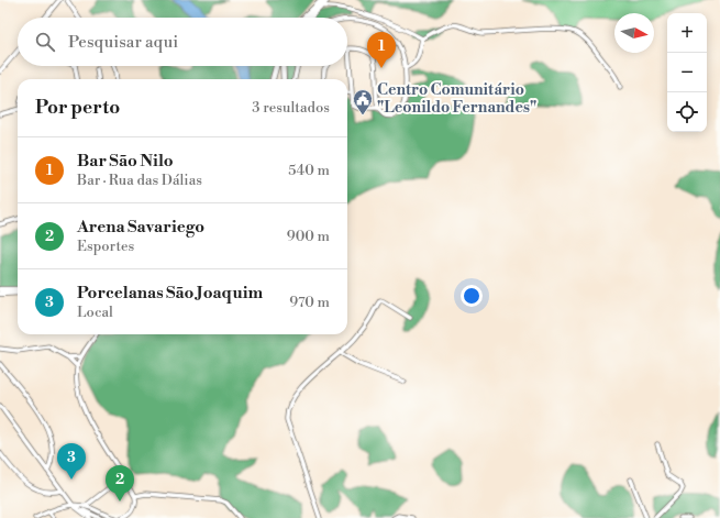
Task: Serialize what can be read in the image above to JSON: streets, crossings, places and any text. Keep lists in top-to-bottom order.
{
  "places": {
    "public building": ["Centro Comunitário \"Leonildo Fernandes\""]
  },
  "north": "right",
  "page": {
    "map_buttons": ["+", "−"],
    "search": "Pesquisar aqui",
    "pins": ["1", "3", "2"],
    "heading": ["Por perto", "3 resultados"],
    "list": [
      {
        "mark": "1",
        "name": "Bar São Nilo",
        "note": "Bar · Rua das Dálias",
        "value": "540 m"
      },
      {
        "mark": "2",
        "name": "Arena Savariego",
        "note": "Esportes",
        "value": "900 m"
      },
      {
        "mark": "3",
        "name": "Porcelanas São Joaquim",
        "note": "Local",
        "value": "970 m"
      }
    ]
  }
}
